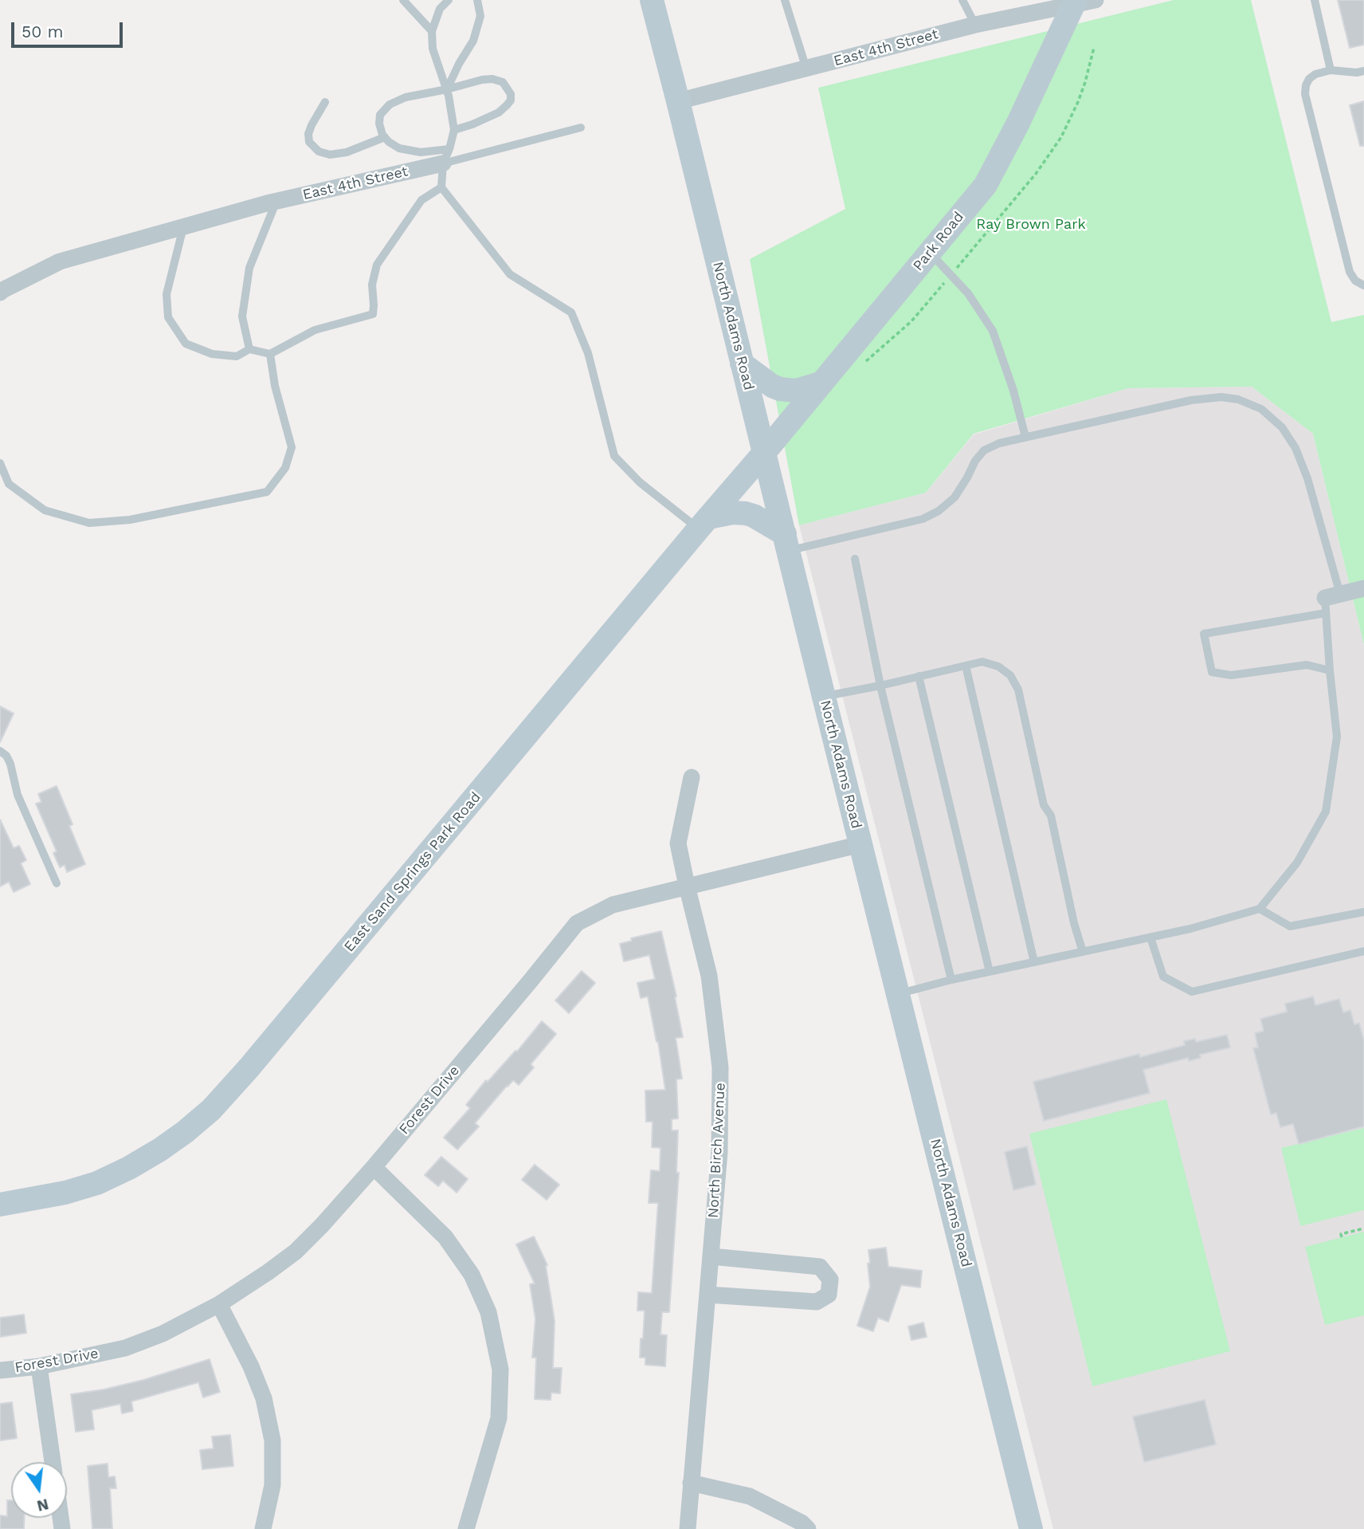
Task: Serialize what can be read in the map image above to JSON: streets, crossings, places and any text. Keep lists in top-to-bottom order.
{
  "streets": {
    "main road": ["Park Road", "North Adams Road", "East Sand Springs Park Road"],
    "street": ["East 4th Street", "Forest Drive", "North Birch Avenue"]
  },
  "crossings": [
    ["East 4th Street", "Park Road"],
    ["East 4th Street", "North Adams Road"],
    ["Park Road", "North Adams Road"],
    ["Park Road", "East Sand Springs Park Road"],
    ["North Adams Road", "East Sand Springs Park Road"],
    ["North Adams Road", "Forest Drive"],
    ["Forest Drive", "North Birch Avenue"]
  ],
  "parks": ["Ray Brown Park"],
  "scale_bar": "50 m",
  "north": "bottom"
}
